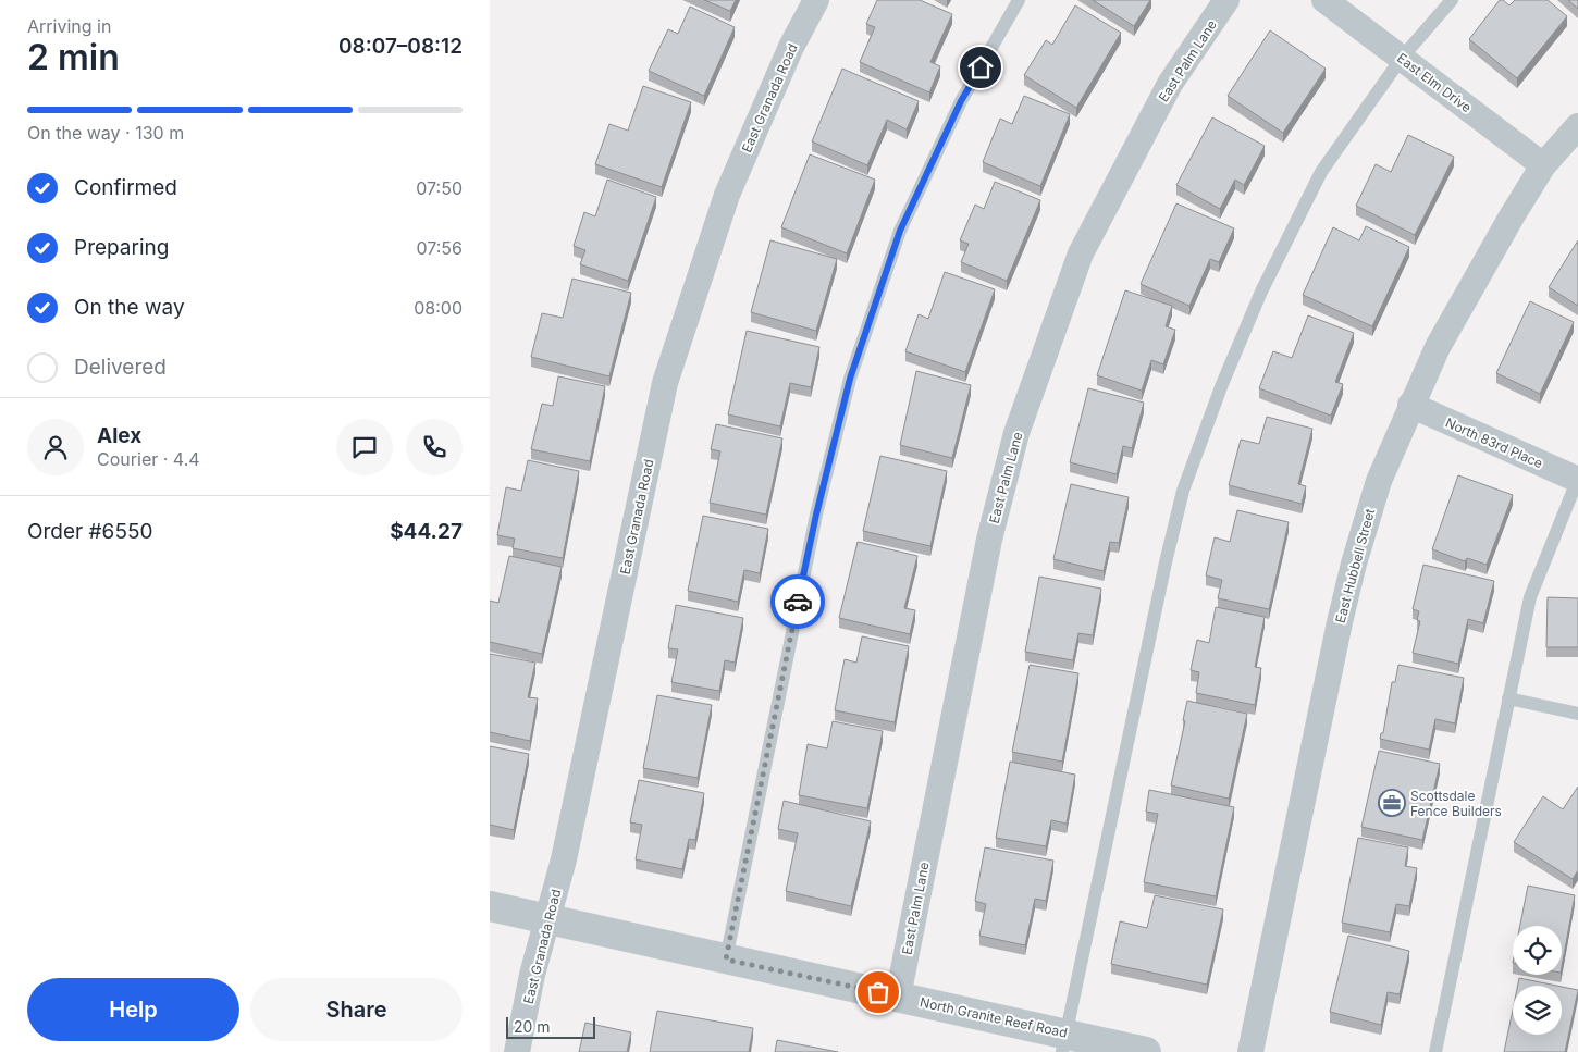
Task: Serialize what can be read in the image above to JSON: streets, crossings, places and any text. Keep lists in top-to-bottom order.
{
  "streets": {
    "street": [
      "East Palm Lane",
      "East Elm Drive",
      "East Granada Road",
      "North 83rd Place",
      "East Hubbell Street",
      "North Granite Reef Road"
    ]
  },
  "crossings": [
    ["East Palm Lane", "North Granite Reef Road"],
    ["East Elm Drive", "East Hubbell Street"],
    ["East Granada Road", "North Granite Reef Road"],
    ["North 83rd Place", "East Hubbell Street"]
  ],
  "places": {
    "office": ["Scottsdale Fence Builders"]
  },
  "scale_bar": "20 m",
  "page": {
    "heading": ["2 min", "Arriving in", "08:07–08:12"],
    "panel": [
      "Alex",
      "Courier · 4.4",
      "Order #6550",
      "$44.27"
    ],
    "bar": "On the way · 130 m",
    "list": [
      ["Confirmed", "07:50"],
      ["Preparing", "07:56"],
      ["On the way", "08:00"],
      "Delivered"
    ],
    "buttons": ["Help", "Share"],
    "scale": "20 m"
  }
}
